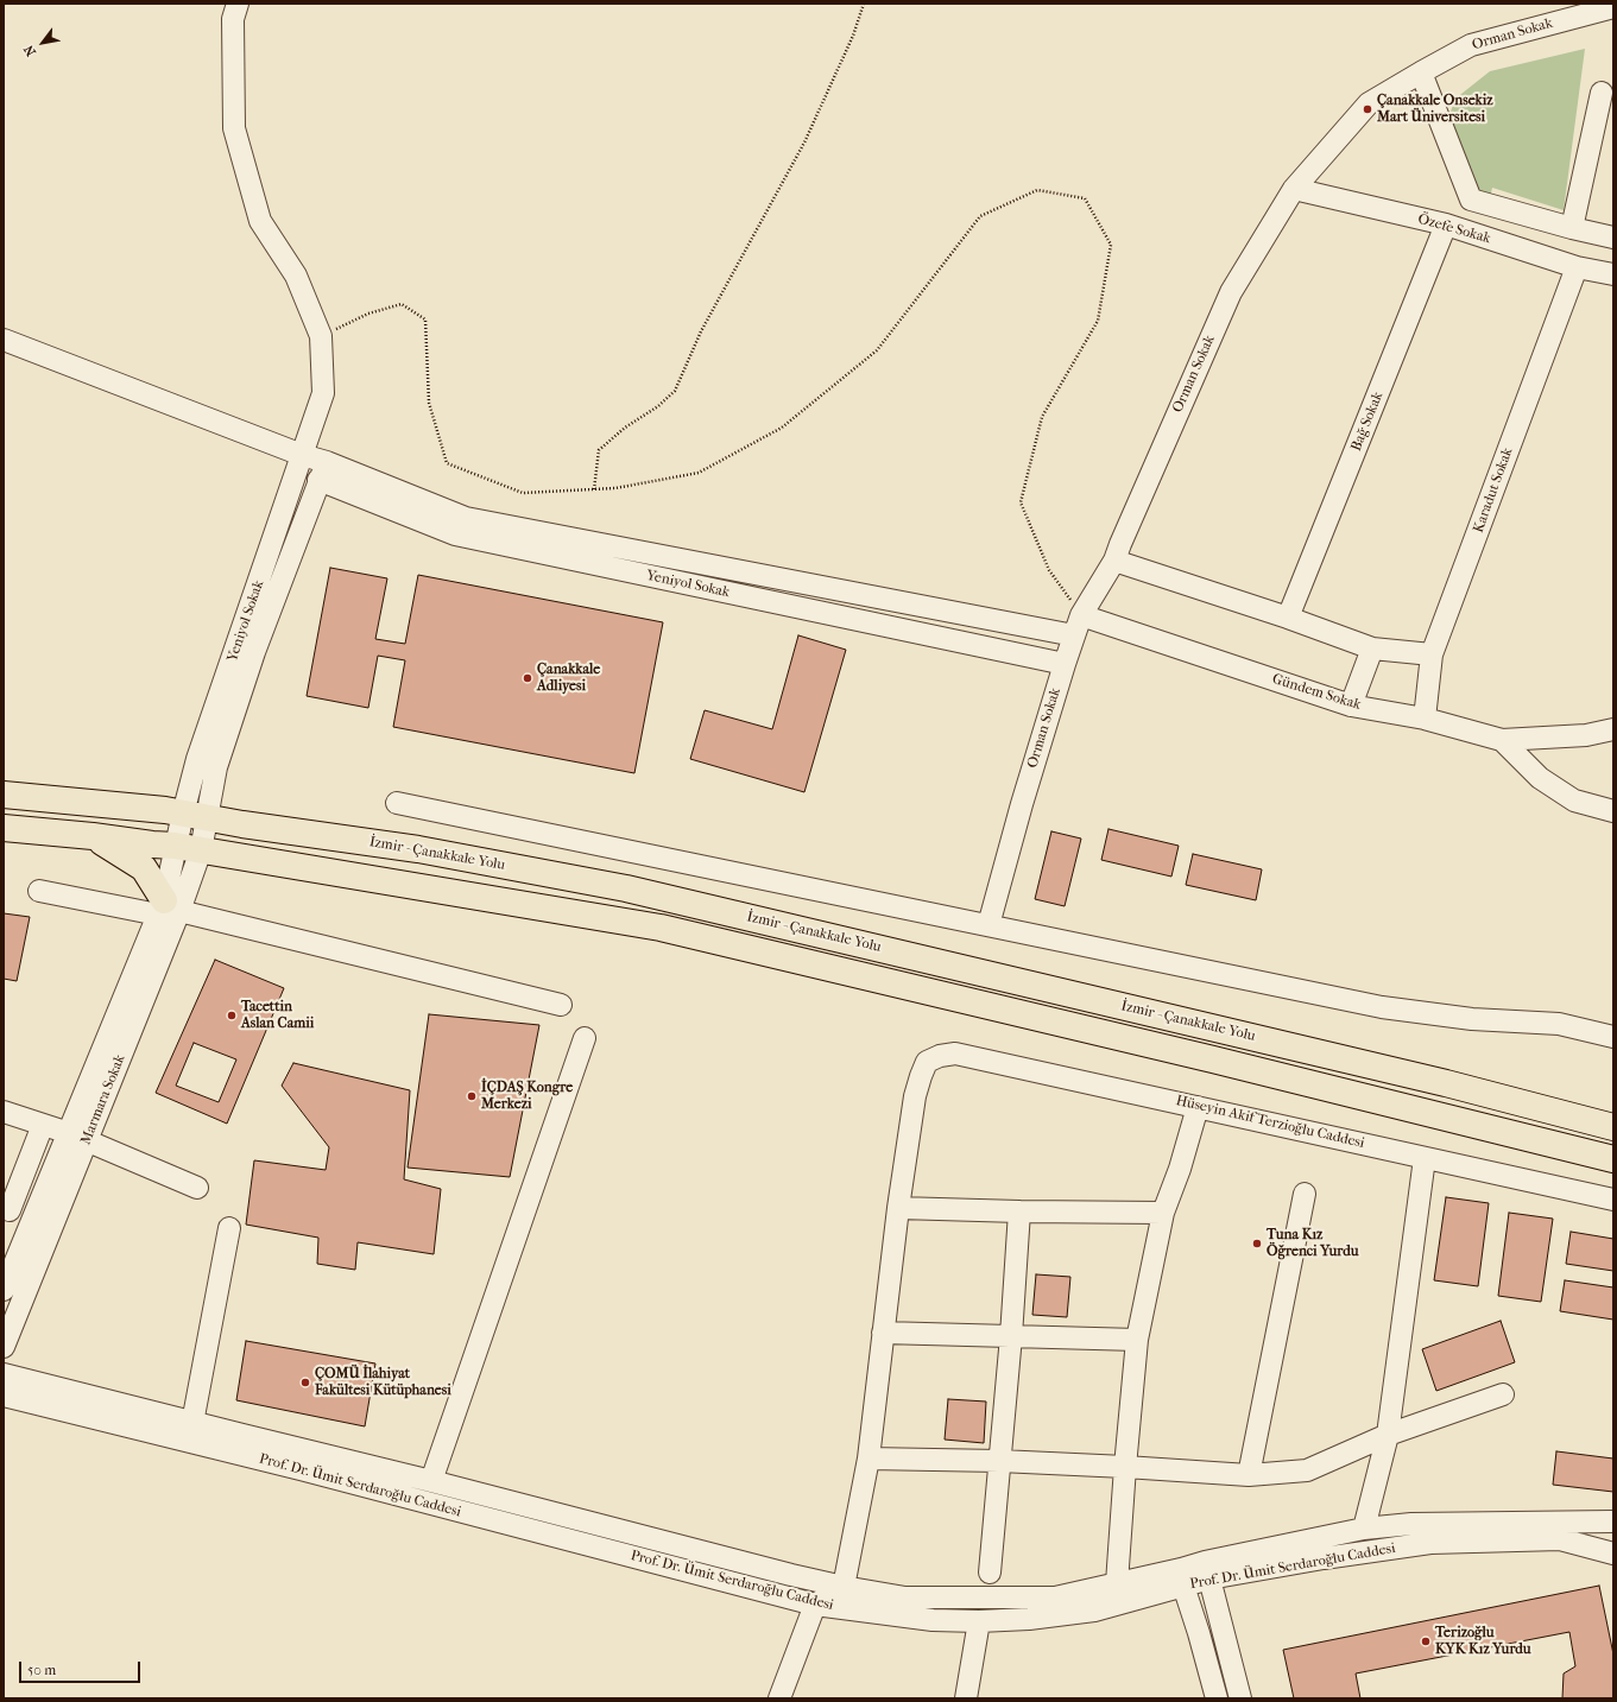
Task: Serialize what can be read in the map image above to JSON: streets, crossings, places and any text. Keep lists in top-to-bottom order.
{
  "streets": {
    "highway": ["İzmir - Çanakkale Yolu"],
    "street": [
      "Orman Sokak",
      "Özefe Sokak",
      "Bağ Sokak",
      "Karadut Sokak",
      "Yeniyol Sokak",
      "Gündem Sokak",
      "Marmara Sokak",
      "Hüseyin Akif Terzioğlu Caddesi",
      "Prof. Dr. Ümit Serdaroğlu Caddesi"
    ]
  },
  "crossings": [
    ["Orman Sokak", "Özefe Sokak"],
    ["Orman Sokak", "Yeniyol Sokak"],
    ["Orman Sokak", "Gündem Sokak"],
    ["Özefe Sokak", "Bağ Sokak"],
    ["Özefe Sokak", "Karadut Sokak"],
    ["Karadut Sokak", "Gündem Sokak"],
    ["Yeniyol Sokak", "İzmir - Çanakkale Yolu"],
    ["Yeniyol Sokak", "Marmara Sokak"]
  ],
  "places": [
    "Çanakkale Onsekiz Mart Üniversitesi",
    "Çanakkale Adliyesi",
    "Tacettin Aslan Camii",
    "İÇDAŞ Kongre Merkezi",
    "Tuna Kız Öğrenci Yurdu",
    "ÇOMÜ İlahiyat Fakültesi Kütüphanesi",
    "Terizoğlu KYK Kız Yurdu"
  ],
  "scale_bar": "50 m",
  "north": "bottom left"
}
